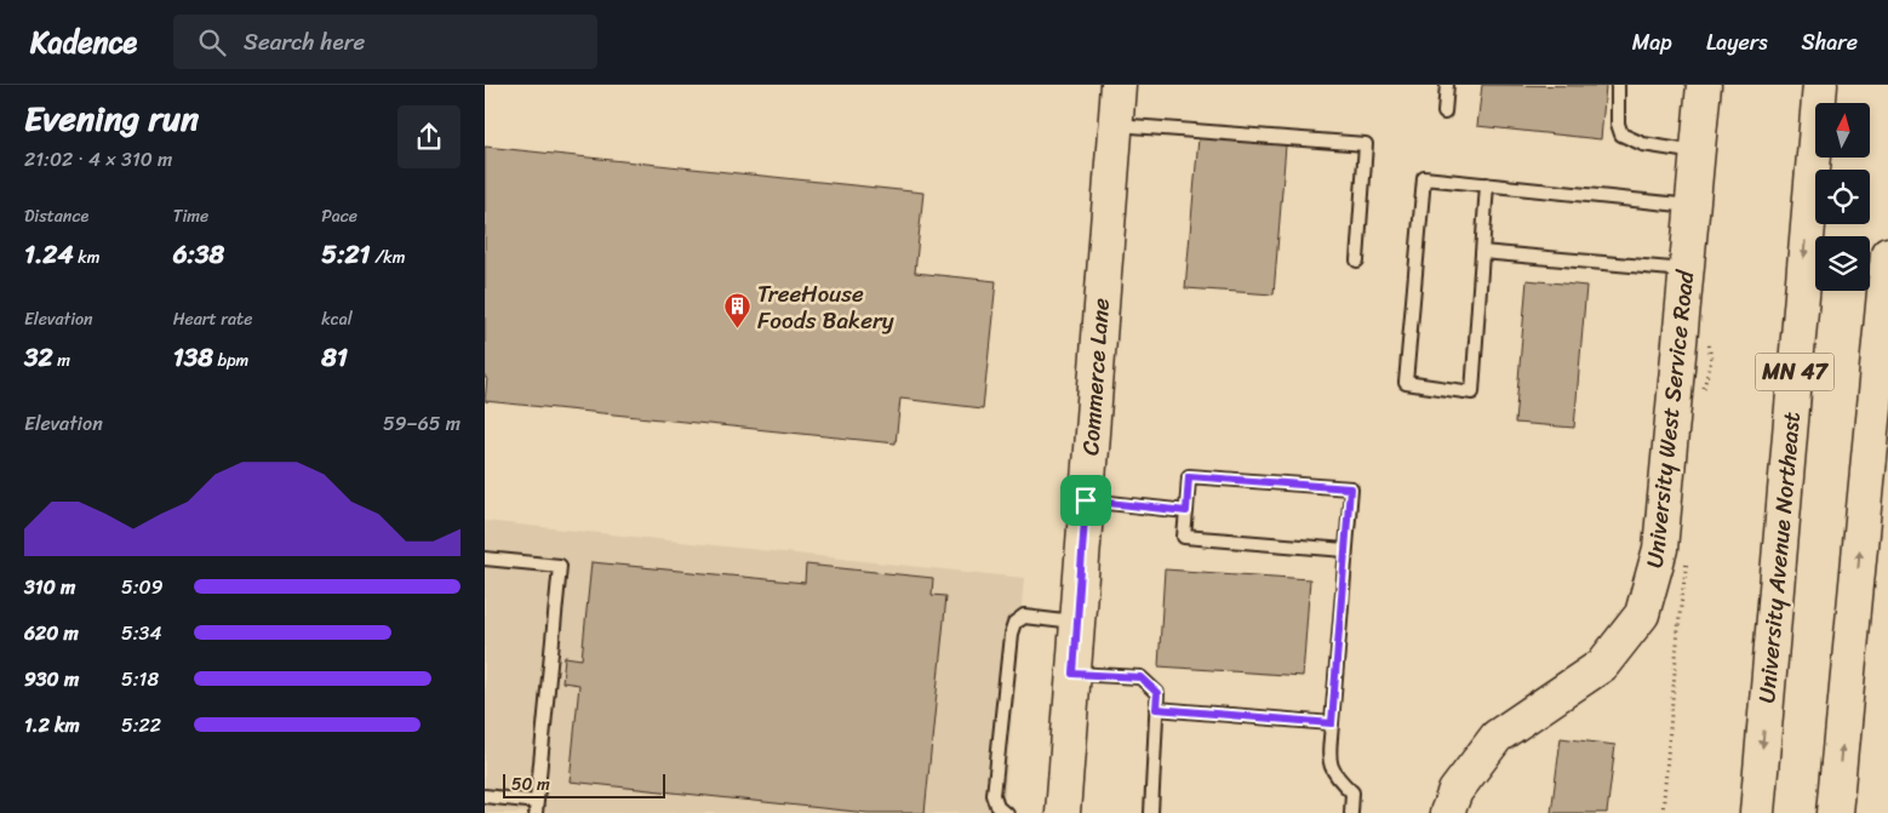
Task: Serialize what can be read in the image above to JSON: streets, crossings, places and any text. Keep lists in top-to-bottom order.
{
  "streets": {
    "street": [
      "MN 47",
      "Commerce Lane",
      "University West Service Road",
      "University Avenue Northeast"
    ]
  },
  "places": {
    "building": ["TreeHouse Foods Bakery"]
  },
  "scale_bar": "50 m",
  "north": "top",
  "page": {
    "header": "Kadence",
    "search": "Search here",
    "nav": ["Map", "Layers", "Share"],
    "heading": ["Evening run", "21:02 · 4 × 310 m"],
    "stats": [
      ["Distance", "1.24 km"],
      ["Time", "6:38"],
      ["Pace", "5:21 /km"],
      ["Elevation", "32 m"],
      ["Heart rate", "138 bpm"],
      ["kcal", "81"]
    ],
    "chart": ["Elevation", "59–65 m"],
    "list": [
      {
        "name": "310 m",
        "note": "5:09"
      },
      {
        "name": "620 m",
        "note": "5:34"
      },
      {
        "name": "930 m",
        "note": "5:18"
      },
      {
        "name": "1.2 km",
        "note": "5:22"
      }
    ],
    "scale": "50 m"
  }
}
